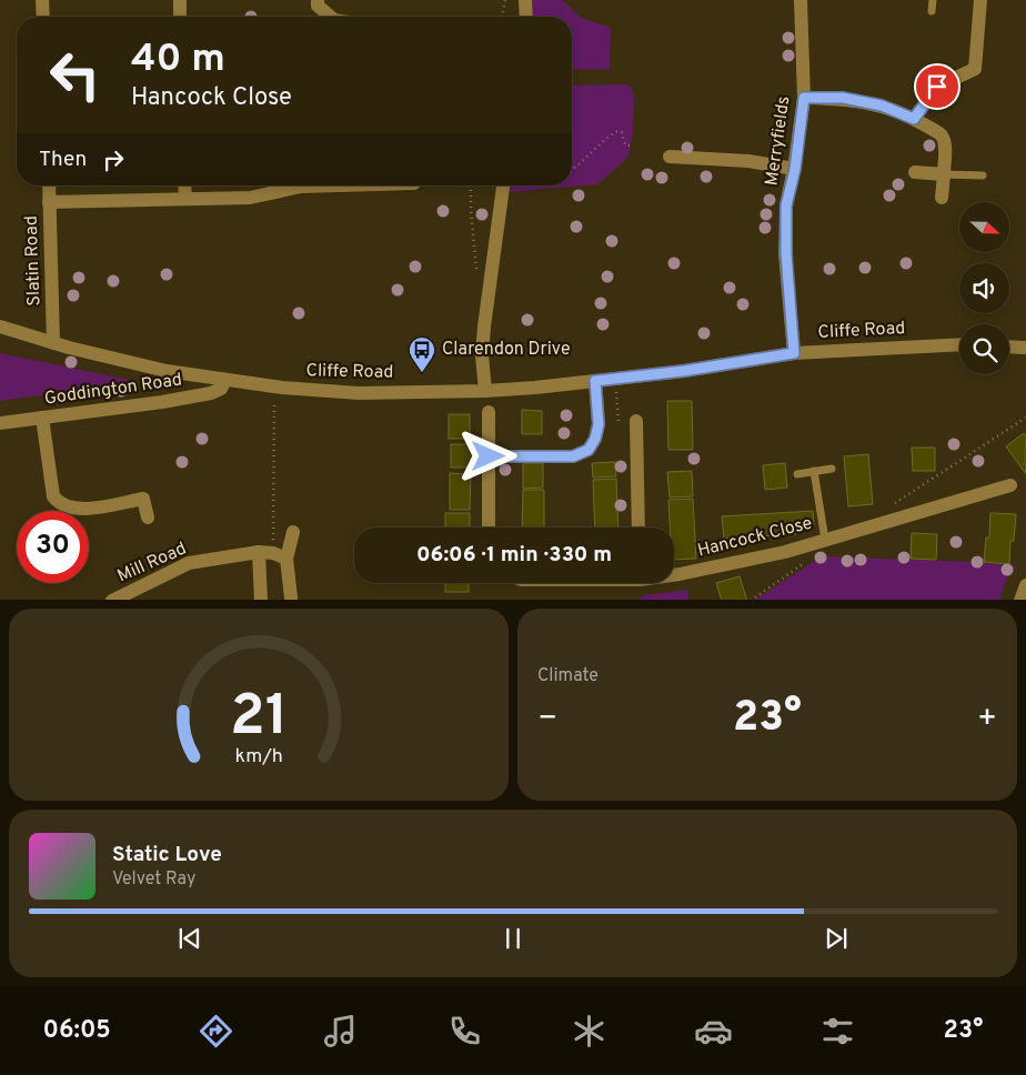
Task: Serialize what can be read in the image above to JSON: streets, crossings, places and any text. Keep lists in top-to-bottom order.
{
  "streets": {
    "street": [
      "Merryfields",
      "Slatin Road",
      "Cliffe Road",
      "Goddington Road",
      "Hancock Close",
      "Mill Road"
    ]
  },
  "crossings": [
    ["Merryfields", "Cliffe Road"],
    ["Slatin Road", "Cliffe Road"],
    ["Cliffe Road", "Goddington Road"]
  ],
  "places": {
    "bus stop": ["Clarendon Drive"]
  },
  "north": "right",
  "page": {
    "turn": ["40 m", "Hancock Close"],
    "then": "Then",
    "limit": "30",
    "trip": "06:06 · 1 min · 330 m",
    "tile": "Climate",
    "heat": ["−", "23°", "+"],
    "song": ["Static Love", "Velvet Ray"],
    "tabs": ["06:05", "23°"],
    "gauge": ["21", "km/h"]
  }
}
